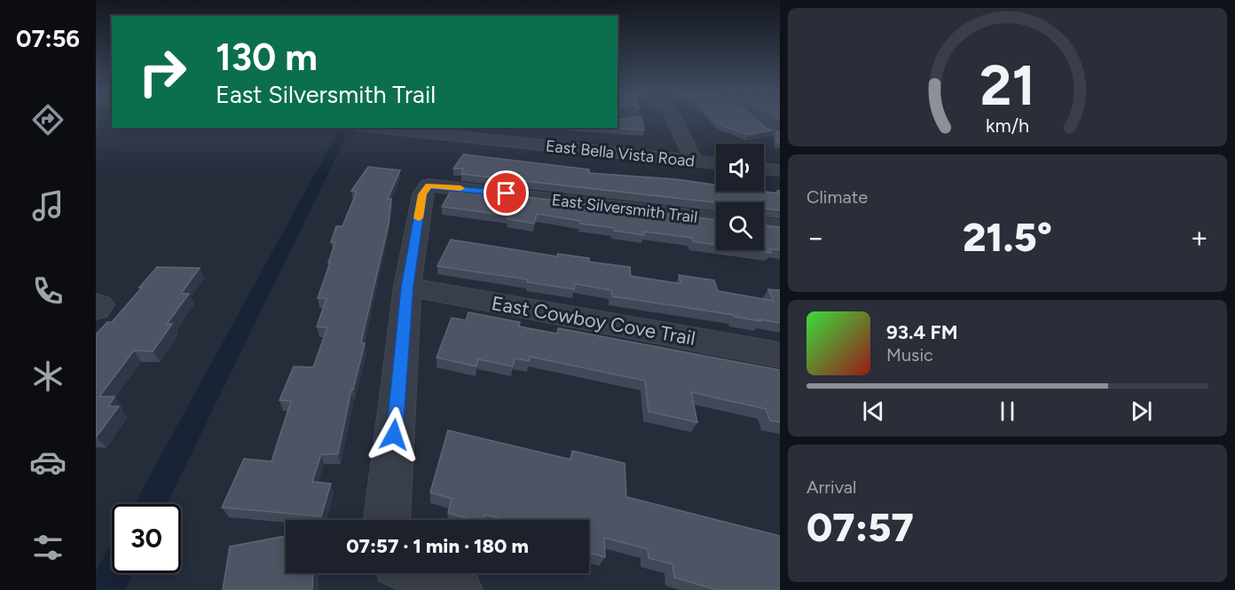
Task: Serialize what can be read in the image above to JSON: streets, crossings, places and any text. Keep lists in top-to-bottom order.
{
  "streets": {
    "street": ["East Bella Vista Road", "East Silversmith Trail", "East Cowboy Cove Trail"]
  },
  "crossings": [
    ["East Silversmith Trail", "East Cowboy Cove Trail"]
  ],
  "page": {
    "tabs": "07:56",
    "turn": ["130 m", "East Silversmith Trail"],
    "tile": [
      "Climate",
      ["Arrival", "07:57"]
    ],
    "heat": ["−", "21.5°", "+"],
    "song": ["93.4 FM", "Music"],
    "limit": "30",
    "trip": "07:57 · 1 min · 180 m",
    "gauge": ["21", "km/h"]
  }
}
